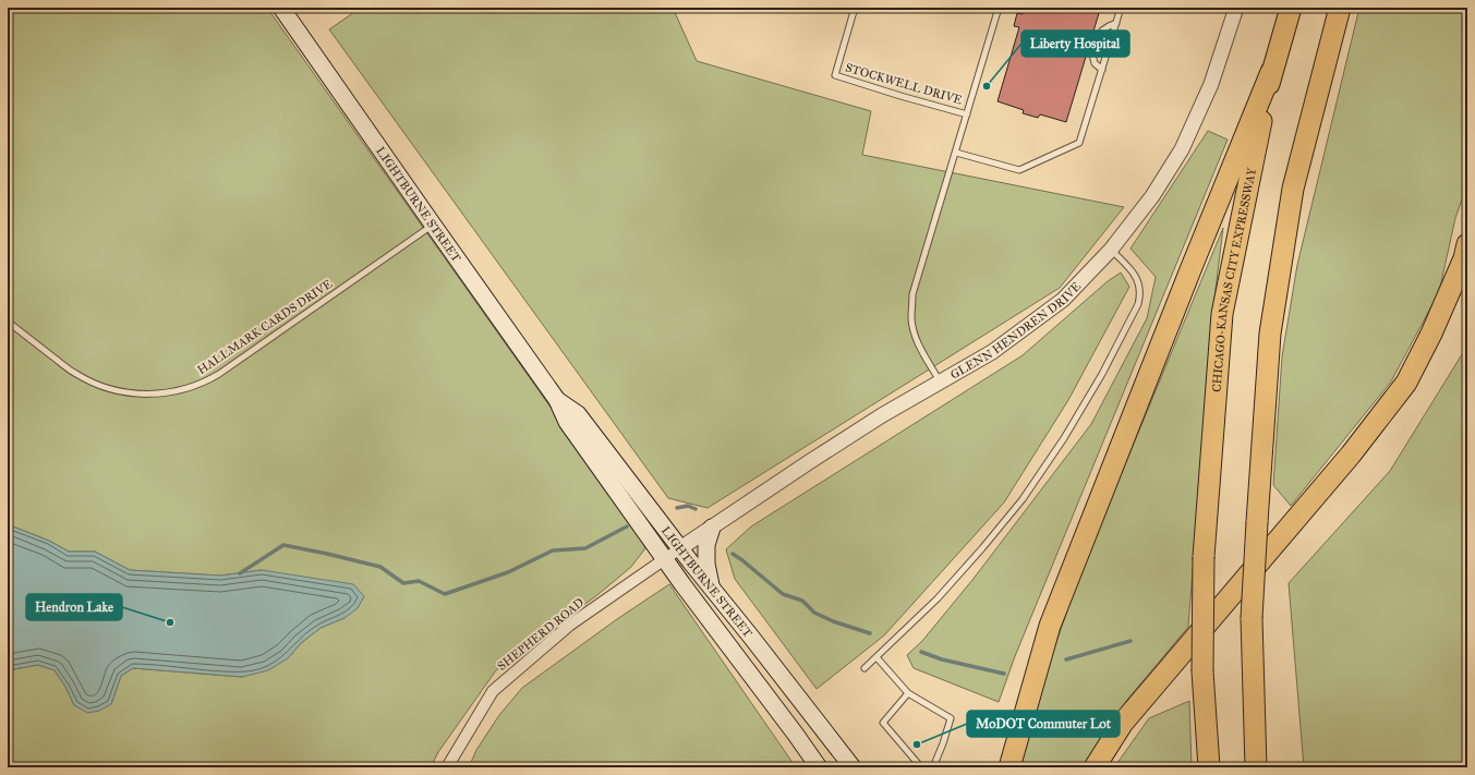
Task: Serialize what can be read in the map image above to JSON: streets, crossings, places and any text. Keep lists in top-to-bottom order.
{
  "streets": {
    "highway": ["CHICAGO-KANSAS CITY EXPRESSWAY"],
    "main road": ["LIGHTBURNE STREET"],
    "street": ["GLENN HENDREN DRIVE", "SHEPHERD ROAD"],
    "lane": ["STOCKWELL DRIVE", "HALLMARK CARDS DRIVE"]
  },
  "crossings": [
    ["LIGHTBURNE STREET", "HALLMARK CARDS DRIVE"],
    ["LIGHTBURNE STREET", "GLENN HENDREN DRIVE"],
    ["LIGHTBURNE STREET", "SHEPHERD ROAD"],
    ["GLENN HENDREN DRIVE", "SHEPHERD ROAD"]
  ],
  "places": ["Liberty Hospital", "Hendron Lake", "MoDOT Commuter Lot"]
}
